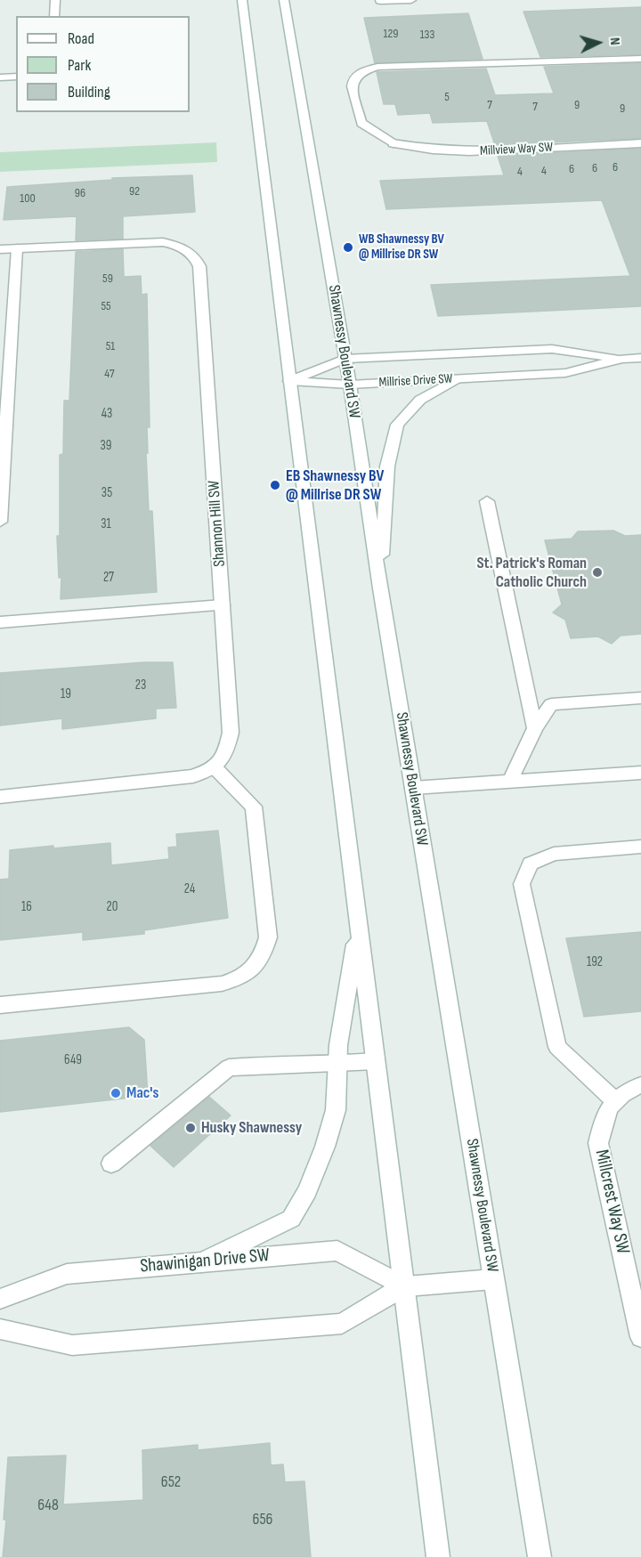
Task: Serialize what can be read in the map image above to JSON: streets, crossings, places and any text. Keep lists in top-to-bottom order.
{
  "streets": {
    "main road": [
      "Millview Way SW",
      "Shawnessy Boulevard SW",
      "Millrise Drive SW",
      "Shannon Hill SW",
      "Millcrest Way SW",
      "Shawinigan Drive SW"
    ]
  },
  "crossings": [
    ["Shawnessy Boulevard SW", "Millrise Drive SW"]
  ],
  "places": [
    "WB Shawnessy BV @ Millrise DR SW",
    "EB Shawnessy BV @ Millrise DR SW",
    "St. Patrick's Roman Catholic Church",
    "Mac's",
    "Husky Shawnessy"
  ],
  "house_numbers": [
    "129",
    "133",
    "5",
    "7",
    "9",
    "7",
    "9",
    "6",
    "6",
    "6",
    "4",
    "4",
    "92",
    "96",
    "100",
    "59",
    "55",
    "51",
    "47",
    "43",
    "39",
    "35",
    "31",
    "27",
    "23",
    "19",
    "24",
    "16",
    "20",
    "192",
    "649",
    "652",
    "648",
    "656"
  ],
  "legend": ["Road", "Park", "Building"],
  "north": "right"
}
